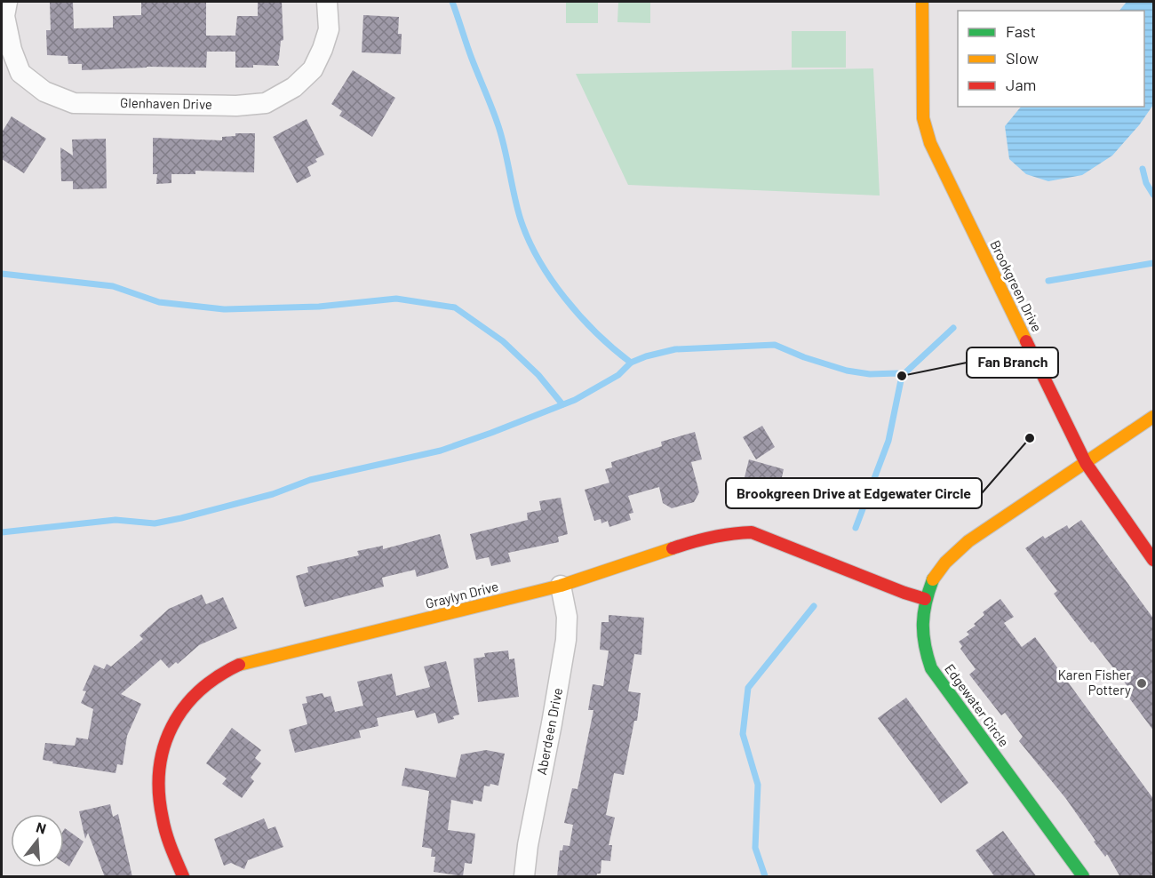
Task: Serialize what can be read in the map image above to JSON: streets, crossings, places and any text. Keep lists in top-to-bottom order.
{
  "streets": {
    "street": [
      "Glenhaven Drive",
      "Brookgreen Drive",
      "Graylyn Drive",
      "Edgewater Circle",
      "Aberdeen Drive"
    ]
  },
  "crossings": [
    ["Brookgreen Drive", "Edgewater Circle"],
    ["Graylyn Drive", "Edgewater Circle"],
    ["Graylyn Drive", "Aberdeen Drive"]
  ],
  "places": ["Fan Branch", "Brookgreen Drive at Edgewater Circle", "Karen Fisher Pottery"],
  "legend": ["Fast", "Slow", "Jam"],
  "north": "top"
}
